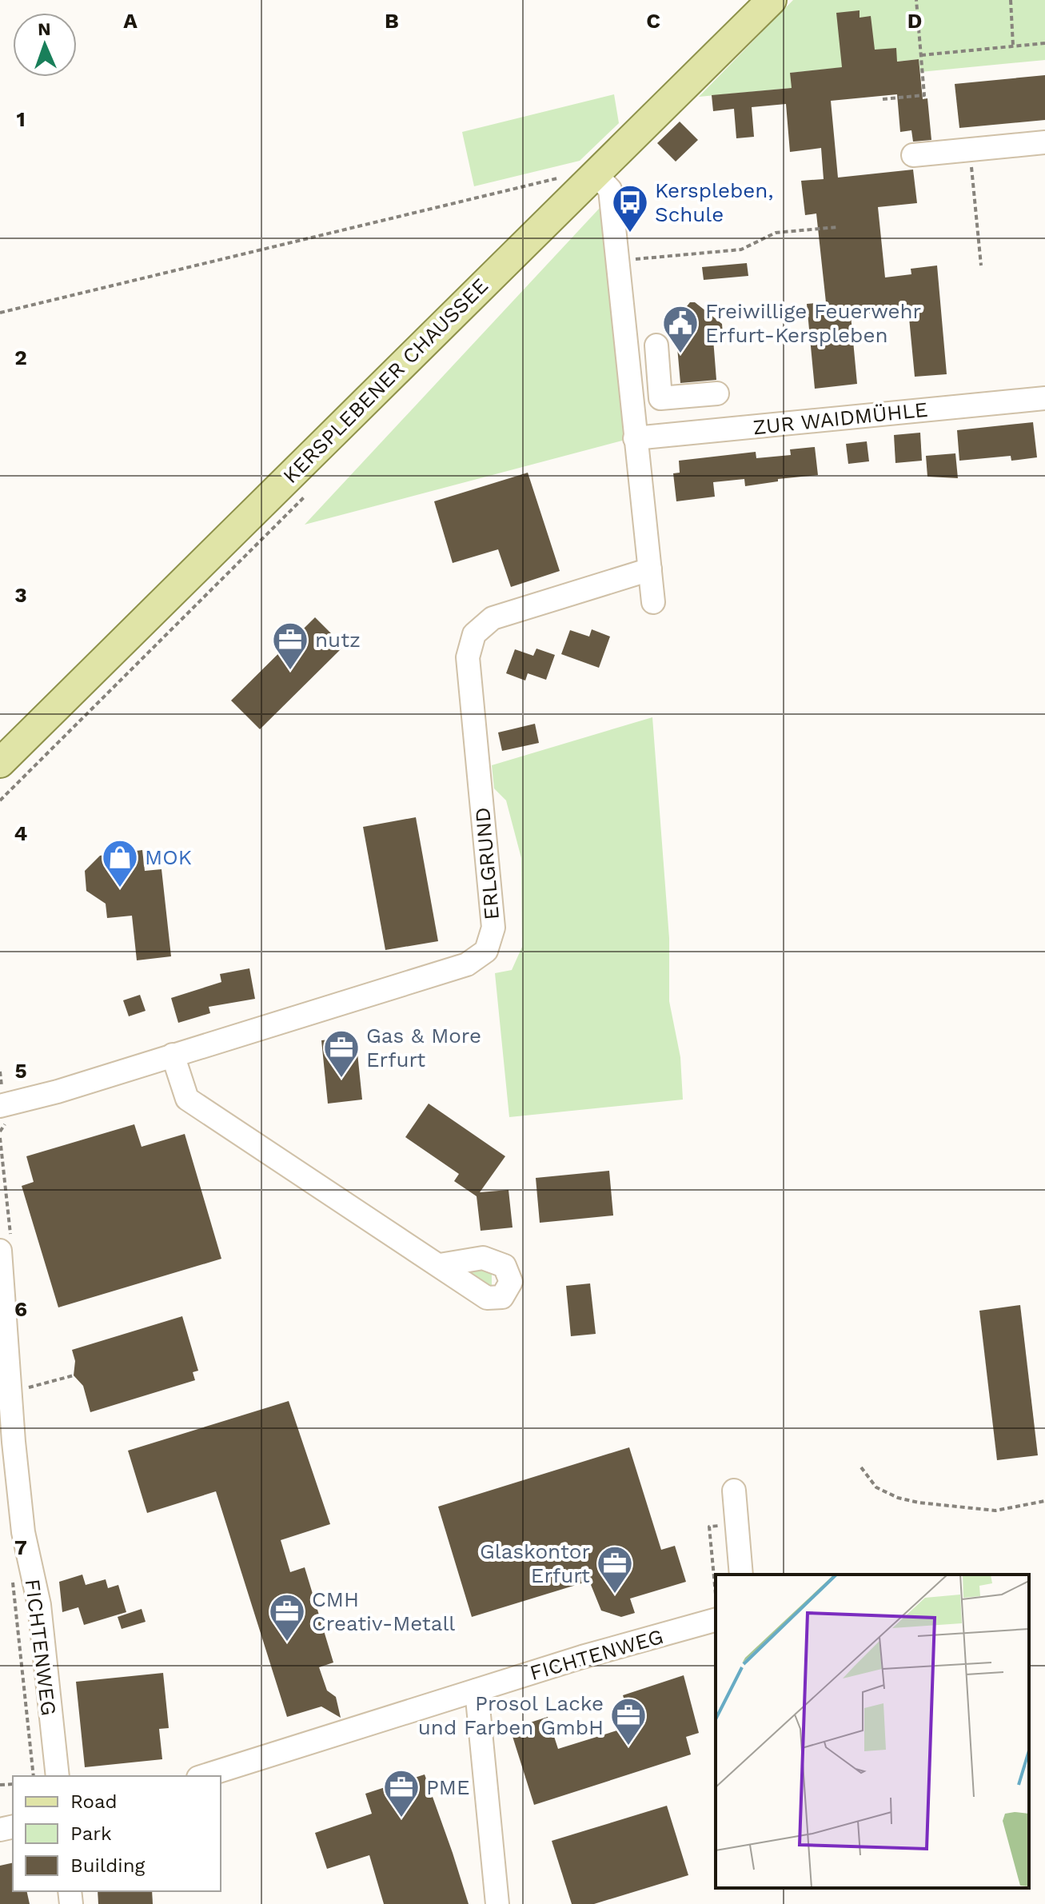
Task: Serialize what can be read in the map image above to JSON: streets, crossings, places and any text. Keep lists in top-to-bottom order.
{
  "streets": {
    "main road": ["KERSPLEBENER CHAUSSEE"],
    "street": ["ZUR WAIDMÜHLE", "ERLGRUND", "FICHTENWEG"]
  },
  "places": {
    "bus stop": ["Kerspleben, Schule"],
    "public building": ["Freiwillige Feuerwehr Erfurt-Kerspleben"],
    "office": [
      "nutz",
      "Gas & More Erfurt",
      "Glaskontor Erfurt",
      "CMH Creativ-Metall",
      "Prosol Lacke und Farben GmbH",
      "PME"
    ],
    "shop": ["MOK"]
  },
  "legend": ["Road", "Park", "Building"],
  "north": "top",
  "grid": {
    "columns": [
      "A",
      "B",
      "C",
      "D"
    ],
    "rows": [
      "1",
      "2",
      "3",
      "4",
      "5",
      "6",
      "7"
    ]
  }
}
